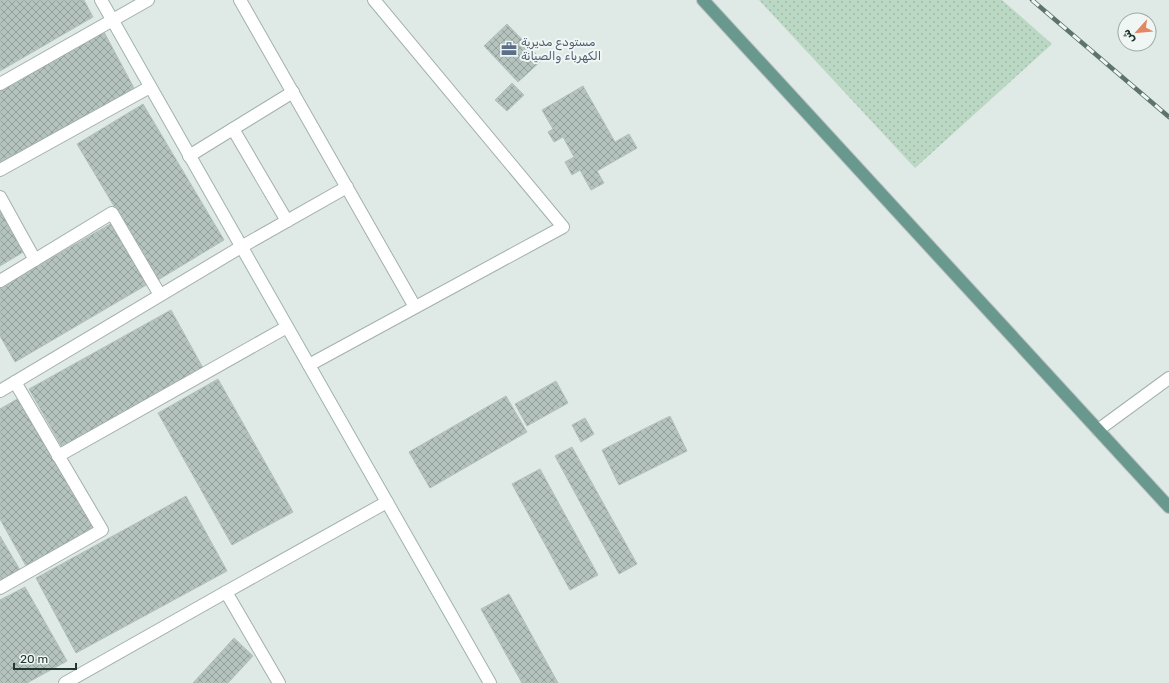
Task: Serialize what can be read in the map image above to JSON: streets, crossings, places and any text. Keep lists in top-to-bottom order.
{
  "places": {
    "office": ["مستودع مديرية الكهرباء والصيانة"]
  },
  "scale_bar": "20 m",
  "north": "bottom left"
}
